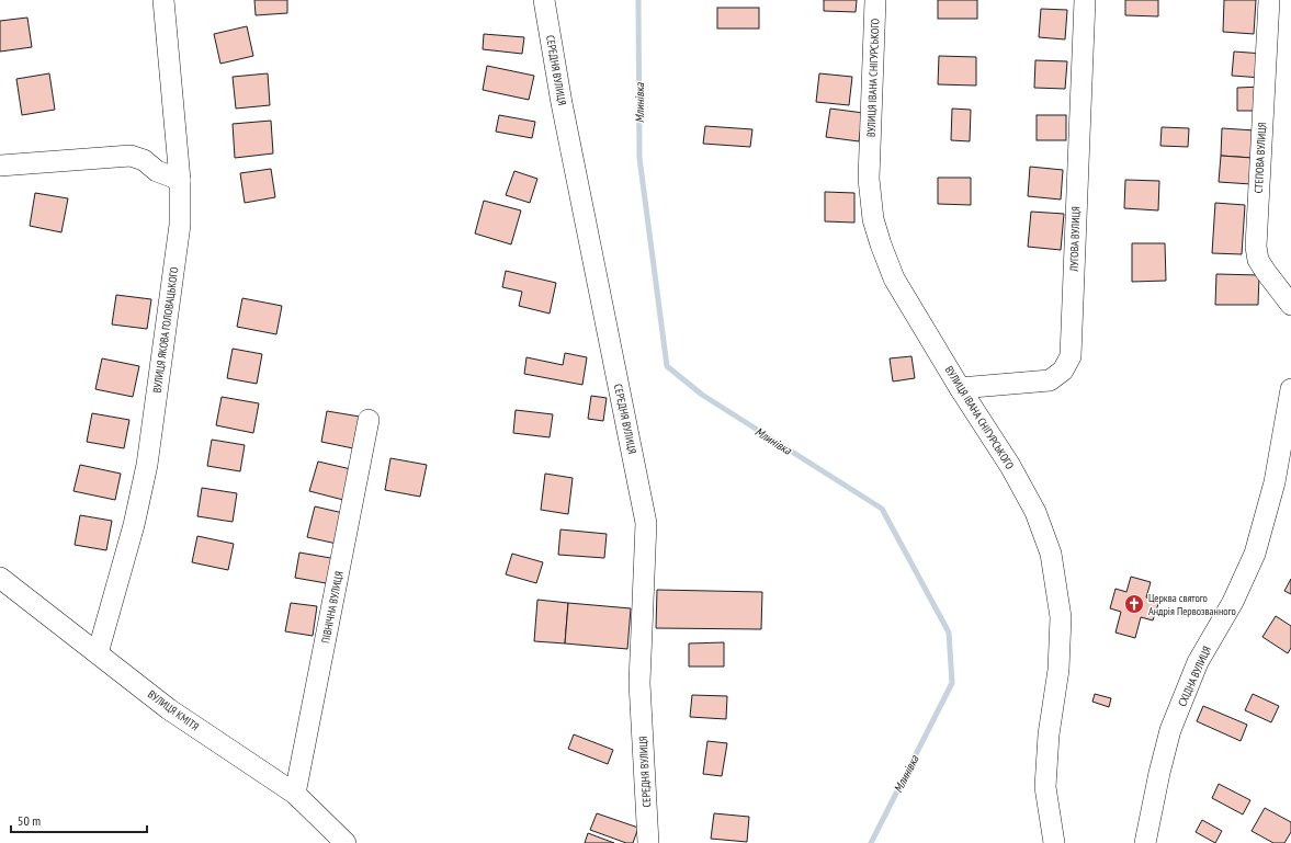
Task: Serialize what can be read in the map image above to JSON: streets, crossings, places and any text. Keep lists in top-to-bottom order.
{
  "streets": {
    "street": [
      "СЕРЕДНЯ ВУЛИЦЯ",
      "ВУЛИЦЯ ІВАНА СНІГУРСЬКОГО",
      "СТЕПОВА ВУЛИЦЯ",
      "ЛУГОВА ВУЛИЦЯ",
      "ВУЛИЦЯ ЯКОВА ГОЛОВАЦЬКОГО",
      "ПІВНІЧНА ВУЛИЦЯ",
      "СХІДНА ВУЛИЦЯ",
      "ВУЛИЦЯ КМІТЯ"
    ]
  },
  "crossings": [
    ["ВУЛИЦЯ ІВАНА СНІГУРСЬКОГО", "ЛУГОВА ВУЛИЦЯ"],
    ["ВУЛИЦЯ ЯКОВА ГОЛОВАЦЬКОГО", "ВУЛИЦЯ КМІТЯ"],
    ["ПІВНІЧНА ВУЛИЦЯ", "ВУЛИЦЯ КМІТЯ"]
  ],
  "water": ["Млинівка"],
  "places": {
    "church": ["Церква святого Андрія Первозванного"]
  },
  "scale_bar": "50 m"
}
